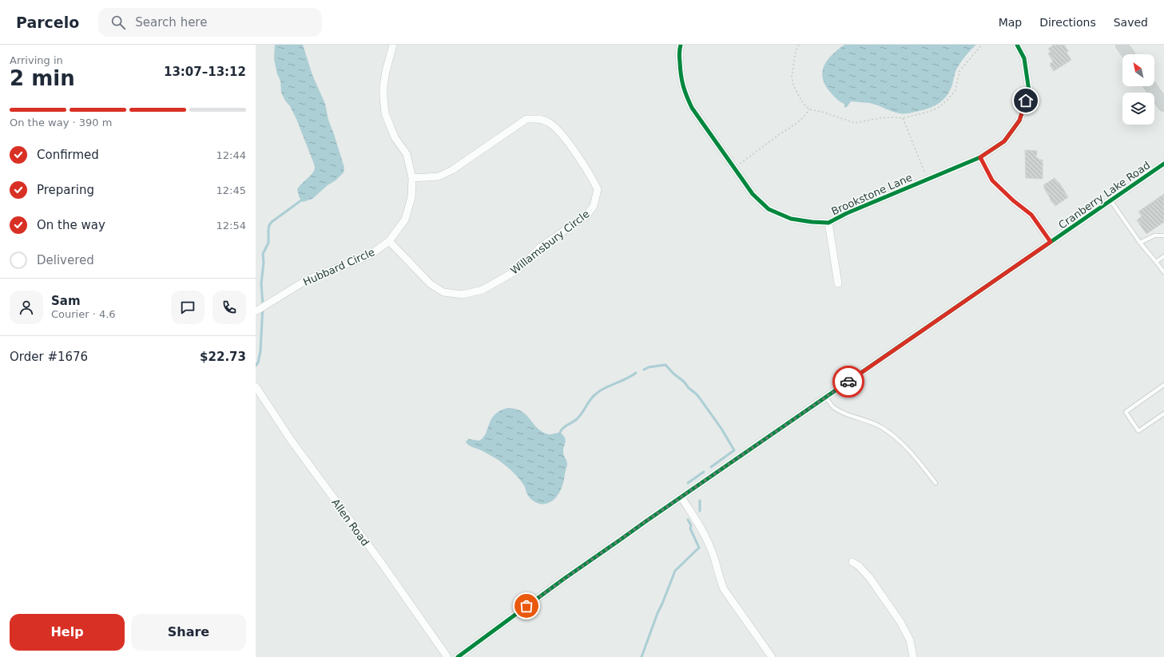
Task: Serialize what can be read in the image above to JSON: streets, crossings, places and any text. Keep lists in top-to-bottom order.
{
  "streets": {
    "street": [
      "Brookstone Lane",
      "Cranberry Lake Road",
      "Willamsbury Circle",
      "Hubbard Circle",
      "Allen Road"
    ]
  },
  "crossings": [
    ["Willamsbury Circle", "Hubbard Circle"]
  ],
  "north": "top left",
  "page": {
    "header": "Parcelo",
    "search": "Search here",
    "nav": ["Map", "Directions", "Saved"],
    "heading": ["2 min", "Arriving in", "13:07–13:12"],
    "panel": [
      "Sam",
      "Courier · 4.6",
      "Order #1676",
      "$22.73"
    ],
    "bar": "On the way · 390 m",
    "list": [
      ["Confirmed", "12:44"],
      ["Preparing", "12:45"],
      ["On the way", "12:54"],
      "Delivered"
    ],
    "buttons": ["Help", "Share"]
  }
}
